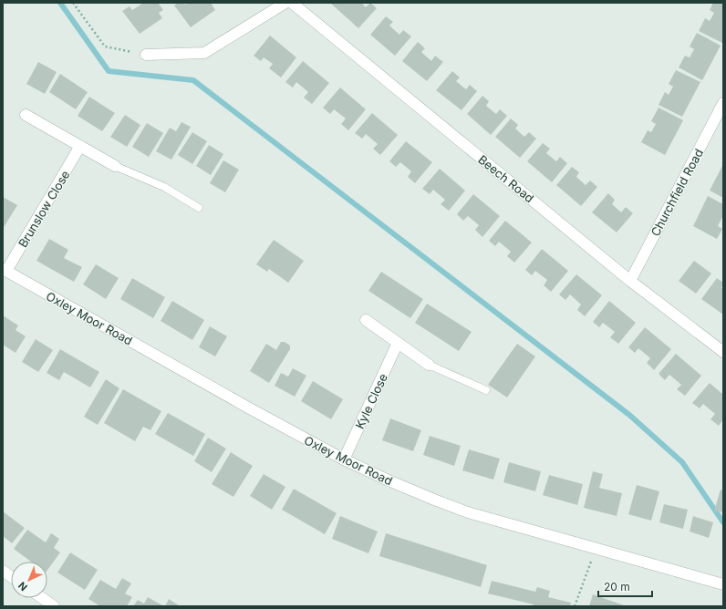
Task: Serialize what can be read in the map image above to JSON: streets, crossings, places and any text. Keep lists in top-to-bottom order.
{
  "streets": {
    "street": [
      "Beech Road",
      "Churchfield Road",
      "Brunslow Close",
      "Oxley Moor Road",
      "Kyle Close"
    ]
  },
  "crossings": [
    ["Beech Road", "Churchfield Road"],
    ["Brunslow Close", "Oxley Moor Road"],
    ["Oxley Moor Road", "Kyle Close"]
  ],
  "scale_bar": "20 m",
  "north": "bottom left"
}
